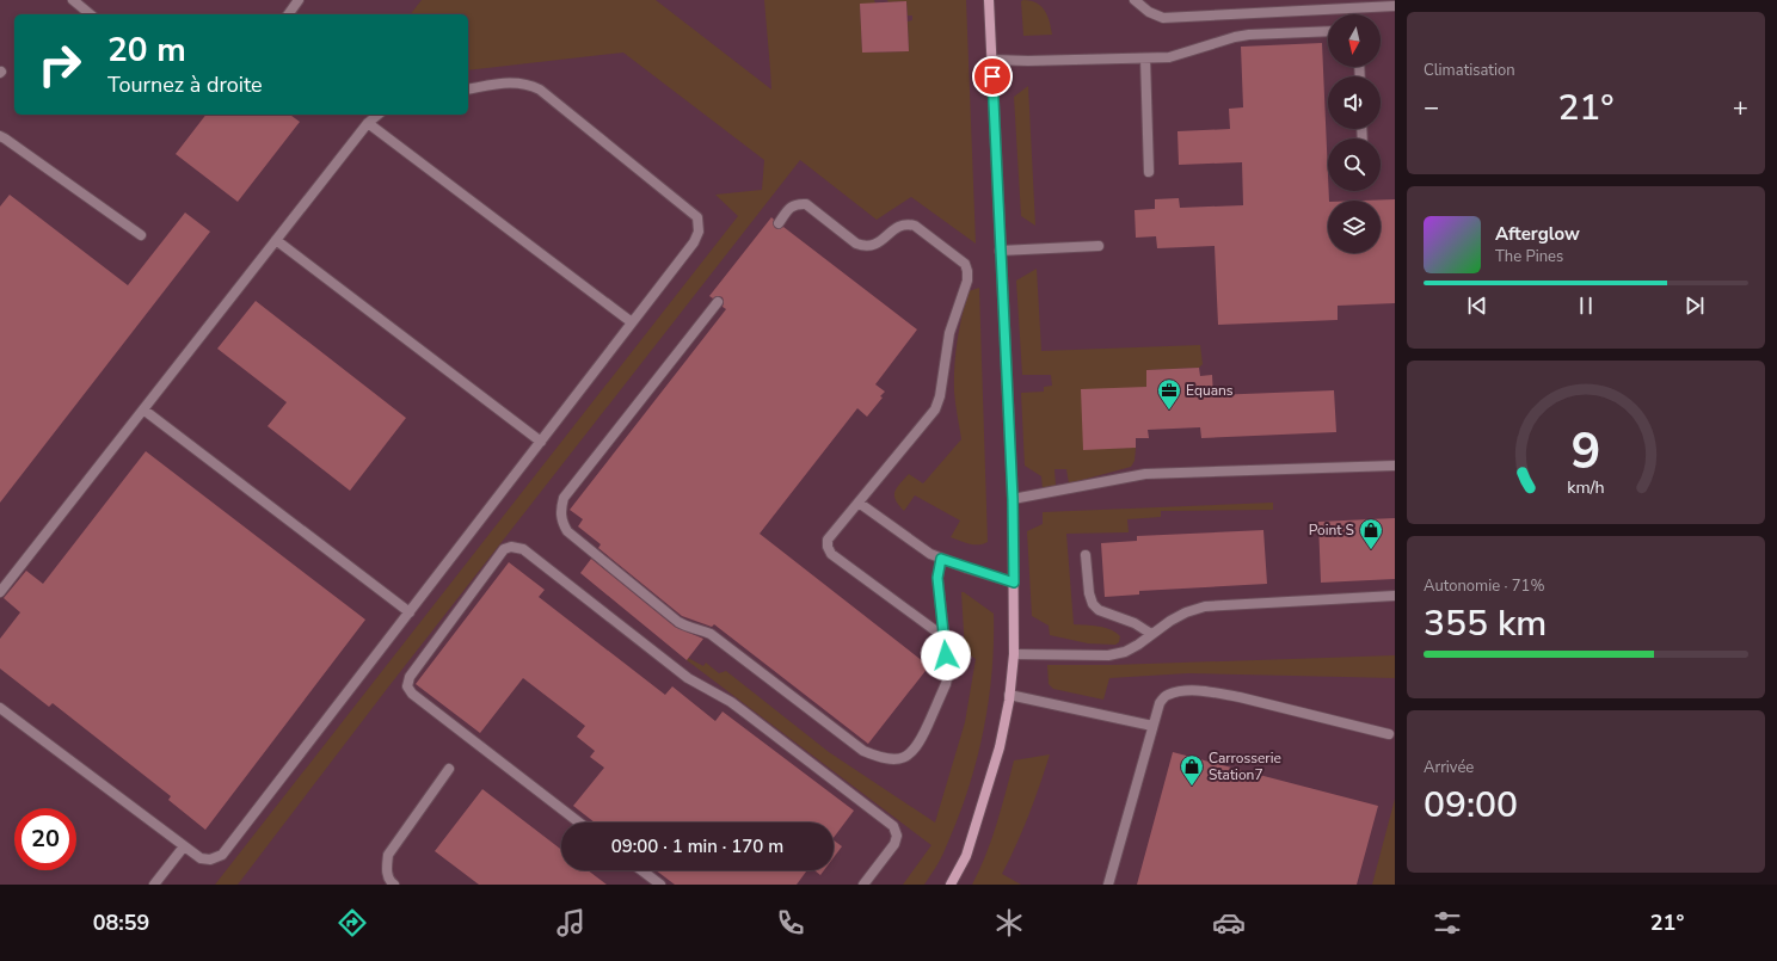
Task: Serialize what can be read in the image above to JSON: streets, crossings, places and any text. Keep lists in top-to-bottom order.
{
  "places": {
    "office": ["Equans"],
    "shop": ["Point S", "Carrosserie Station7"]
  },
  "north": "bottom",
  "page": {
    "tile": [
      "Climatisation",
      ["Autonomie · 71%", "355 km"],
      ["Arrivée", "09:00"]
    ],
    "turn": ["20 m", "Tournez à droite"],
    "heat": ["−", "21°", "+"],
    "song": ["Afterglow", "The Pines"],
    "limit": "20",
    "trip": "09:00 · 1 min · 170 m",
    "tabs": ["08:59", "21°"],
    "gauge": ["9", "km/h"]
  }
}
